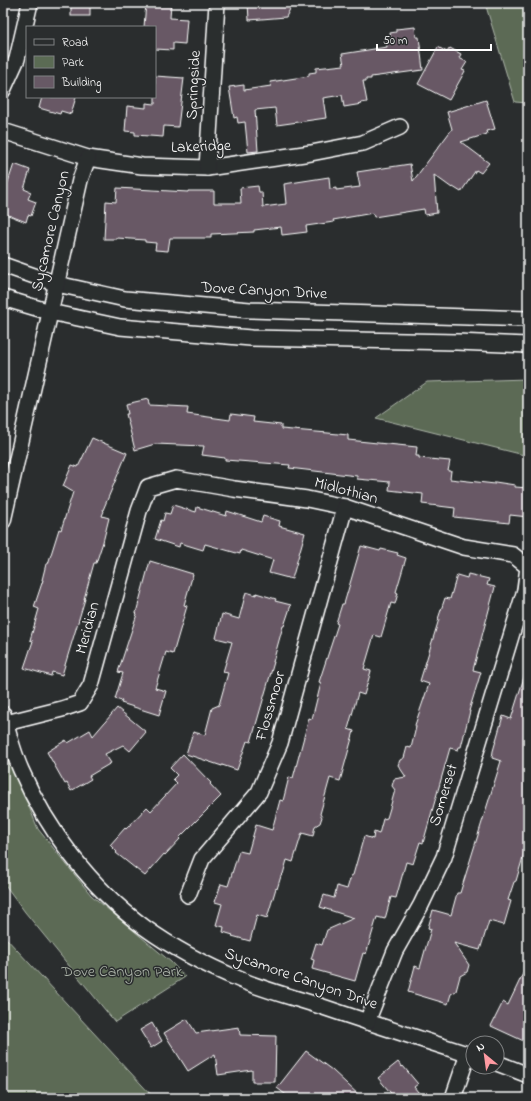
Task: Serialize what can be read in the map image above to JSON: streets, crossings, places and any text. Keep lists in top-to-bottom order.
{
  "streets": {
    "street": [
      "Springside",
      "Lakeridge",
      "Sycamore Canyon",
      "Dove Canyon Drive",
      "Midlothian",
      "Meridian",
      "Flossmoor",
      "Somerset",
      "Sycamore Canyon Drive"
    ]
  },
  "crossings": [
    ["Springside", "Lakeridge"],
    ["Lakeridge", "Sycamore Canyon"],
    ["Sycamore Canyon", "Dove Canyon Drive"],
    ["Midlothian", "Meridian"],
    ["Midlothian", "Flossmoor"],
    ["Midlothian", "Somerset"],
    ["Meridian", "Sycamore Canyon Drive"],
    ["Somerset", "Sycamore Canyon Drive"]
  ],
  "parks": ["Dove Canyon Park"],
  "legend": ["Road", "Park", "Building"],
  "scale_bar": "50 m",
  "north": "top left"
}
